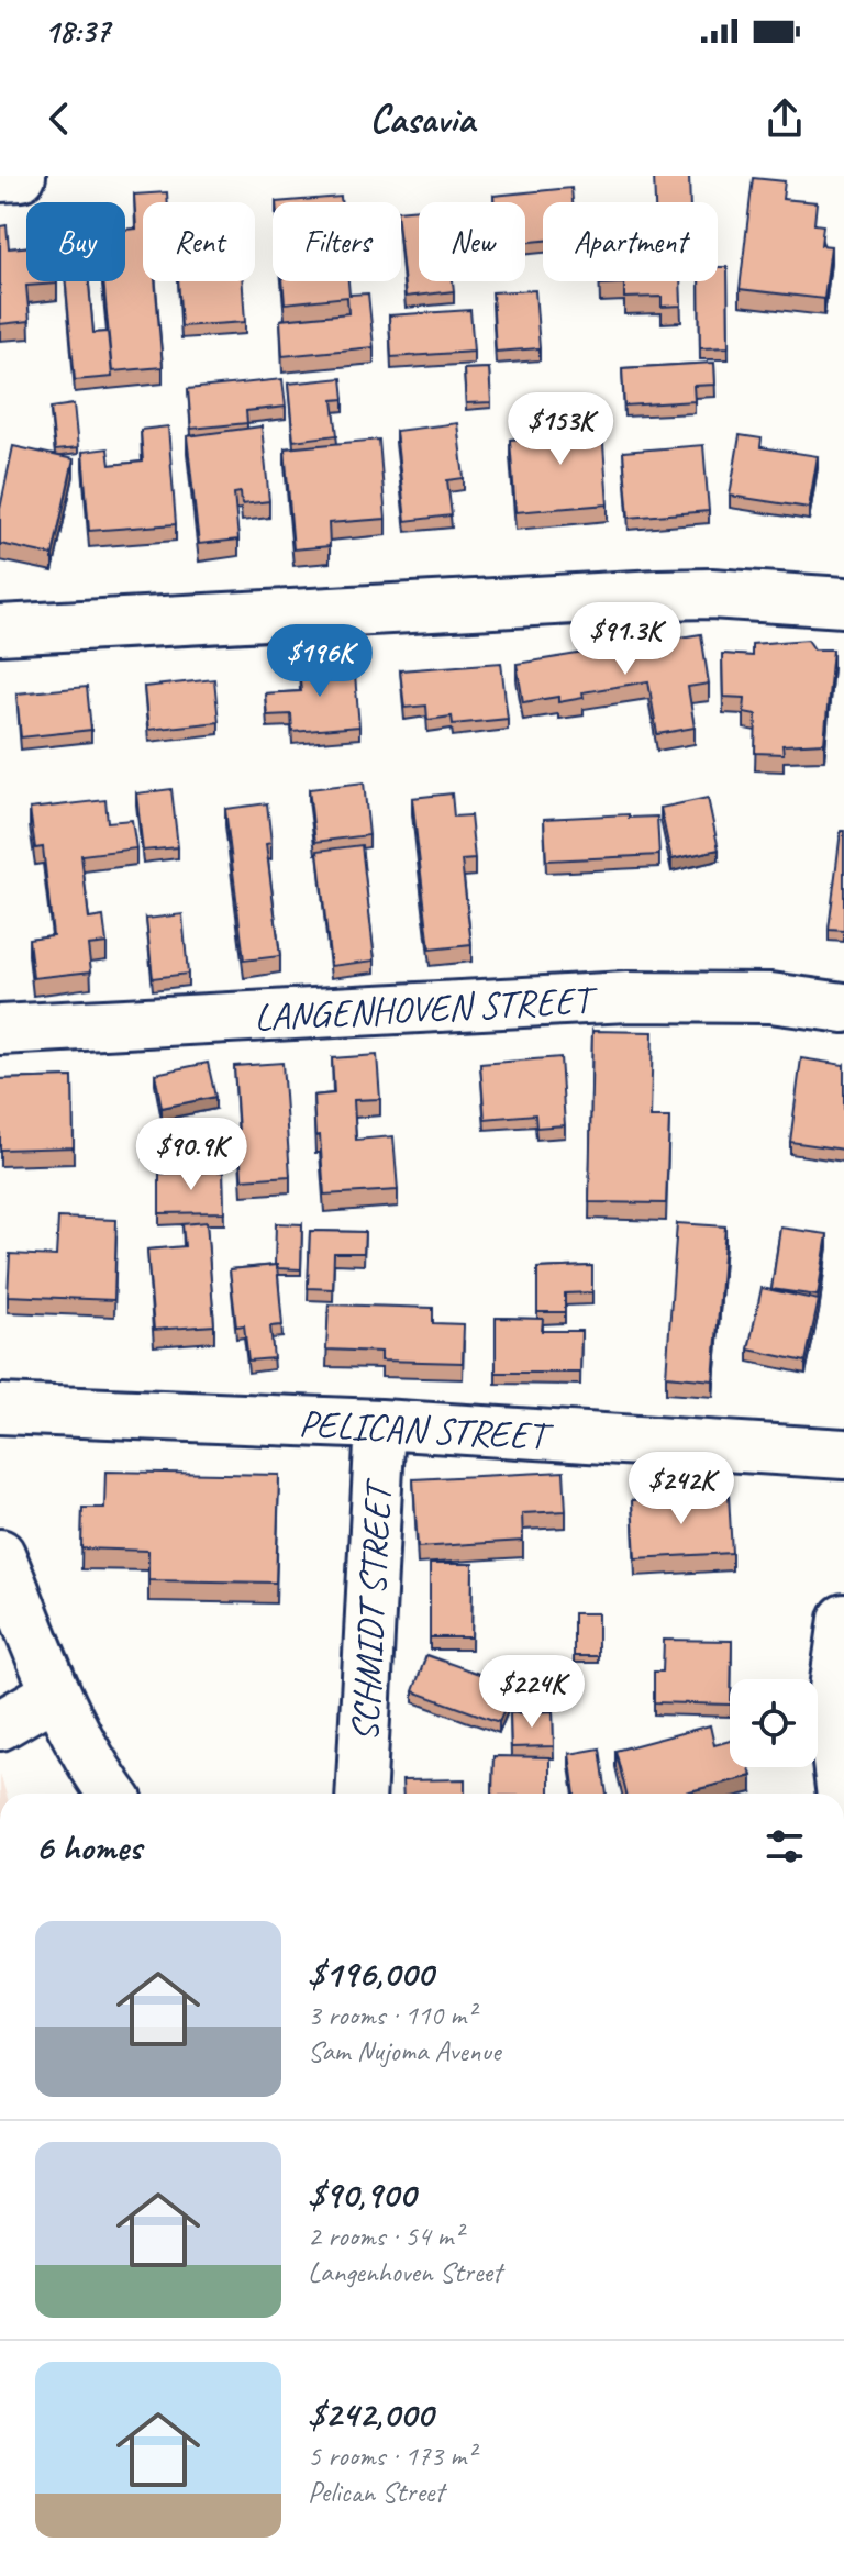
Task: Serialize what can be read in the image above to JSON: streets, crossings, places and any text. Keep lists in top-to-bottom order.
{
  "streets": {
    "street": ["LANGENHOVEN STREET", "PELICAN STREET", "SCHMIDT STREET"]
  },
  "crossings": [
    ["PELICAN STREET", "SCHMIDT STREET"]
  ],
  "page": {
    "status": "18:37",
    "header": "Casavia",
    "chip": [
      "Buy",
      "Rent",
      "Filters",
      "New",
      "Apartment"
    ],
    "price": [
      "$153K",
      "$91.3K",
      "$196K",
      "$90.9K",
      "$242K",
      "$224K"
    ],
    "heading": "6 homes",
    "list": [
      {
        "name": "$196,000",
        "note": "3 rooms · 110 m² · Sam Nujoma Avenue"
      },
      {
        "name": "$90,900",
        "note": "2 rooms · 54 m² · Langenhoven Street"
      },
      {
        "name": "$242,000",
        "note": "5 rooms · 173 m² · Pelican Street"
      }
    ]
  }
}
